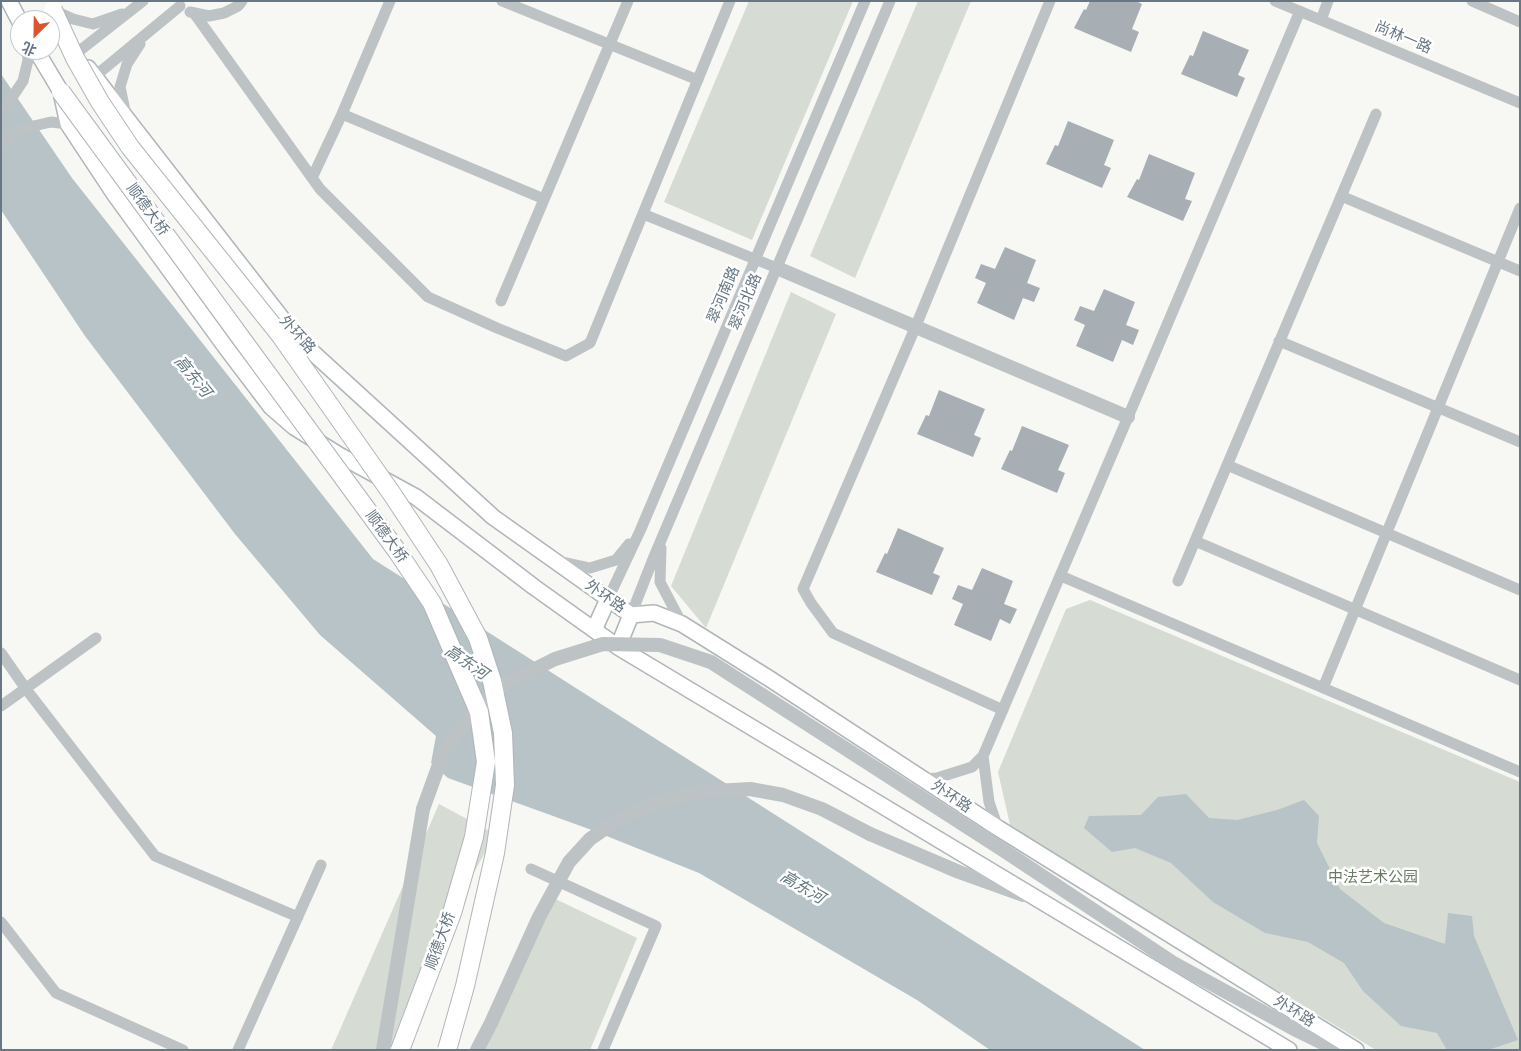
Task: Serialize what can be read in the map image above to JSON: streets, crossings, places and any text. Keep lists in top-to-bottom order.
{
  "streets": {
    "main road": ["顺德大桥", "外环路"],
    "street": ["尚林一路", "翠河南路", "翠河北路"]
  },
  "crossings": [
    ["翠河南路", "外环路"],
    ["翠河北路", "外环路"]
  ],
  "water": ["高东河"],
  "parks": ["中法艺术公园"],
  "north": "bottom left"
}
